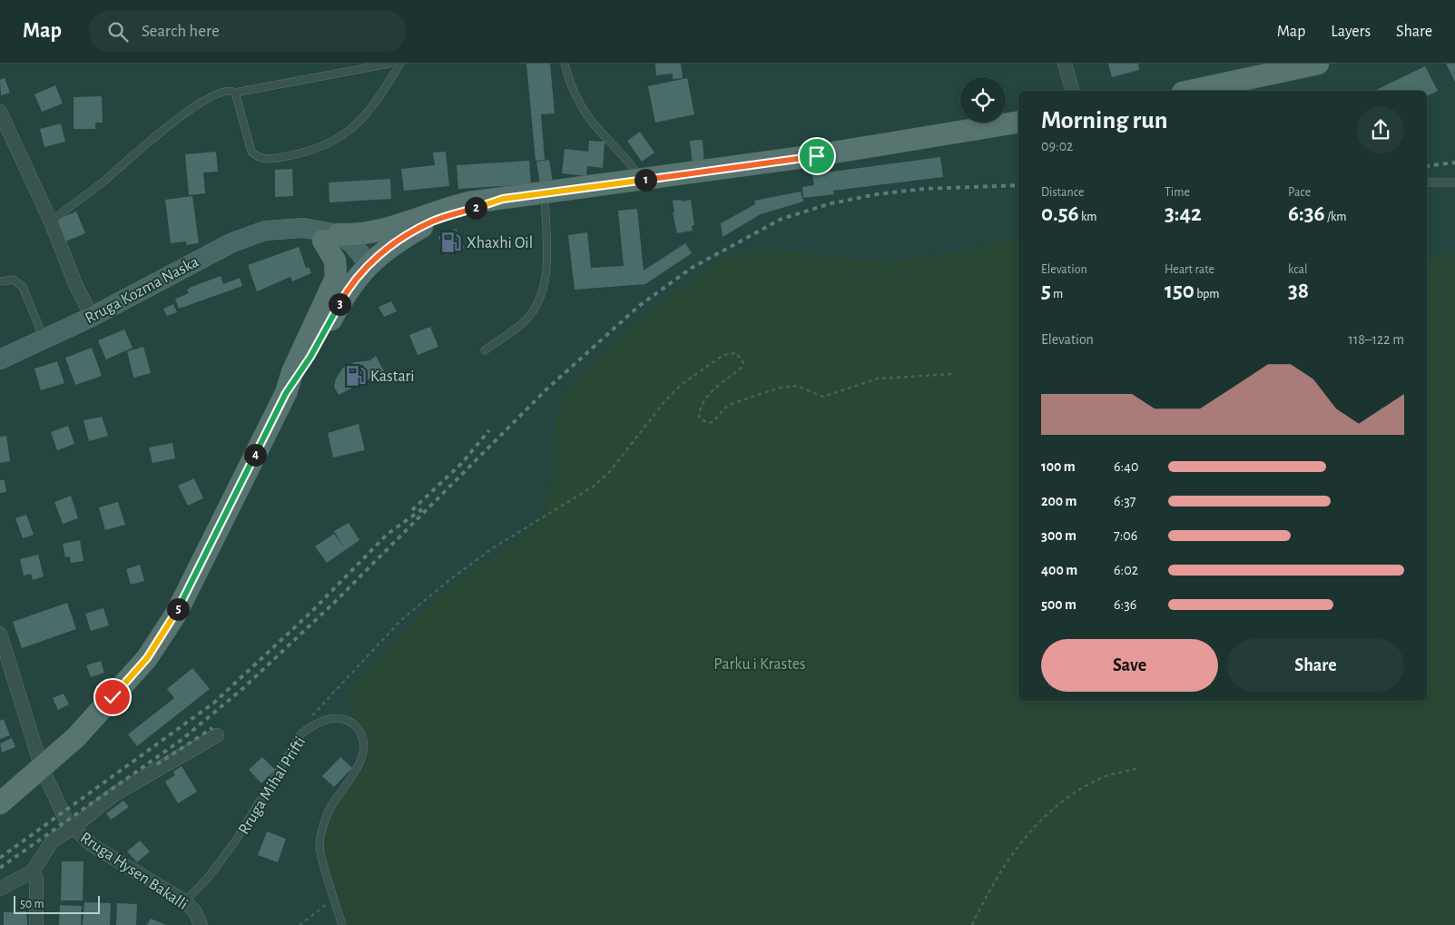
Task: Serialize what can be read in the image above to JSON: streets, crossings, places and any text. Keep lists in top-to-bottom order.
{
  "streets": {
    "main road": ["Rruga Kozma Naska"],
    "street": ["Rruga Hysen Bakalli"],
    "lane": ["Rruga Mihal Prifti"]
  },
  "crossings": [
    ["Rruga Mihal Prifti", "Rruga Hysen Bakalli"]
  ],
  "parks": ["Parku i Krastes"],
  "places": {
    "fuel station": ["Xhaxhi Oil", "Kastari"]
  },
  "scale_bar": "50 m",
  "page": {
    "header": "Map",
    "search": "Search here",
    "nav": ["Map", "Layers", "Share"],
    "heading": ["Morning run", "09:02"],
    "stats": [
      ["Distance", "0.56 km"],
      ["Time", "3:42"],
      ["Pace", "6:36 /km"],
      ["Elevation", "5 m"],
      ["Heart rate", "150 bpm"],
      ["kcal", "38"]
    ],
    "pins": [
      "1",
      "2",
      "3",
      "4",
      "5"
    ],
    "chart": ["Elevation", "118–122 m"],
    "list": [
      {
        "name": "100 m",
        "note": "6:40"
      },
      {
        "name": "200 m",
        "note": "6:37"
      },
      {
        "name": "300 m",
        "note": "7:06"
      },
      {
        "name": "400 m",
        "note": "6:02"
      },
      {
        "name": "500 m",
        "note": "6:36"
      }
    ],
    "buttons": ["Save", "Share"],
    "scale": "50 m"
  }
}
